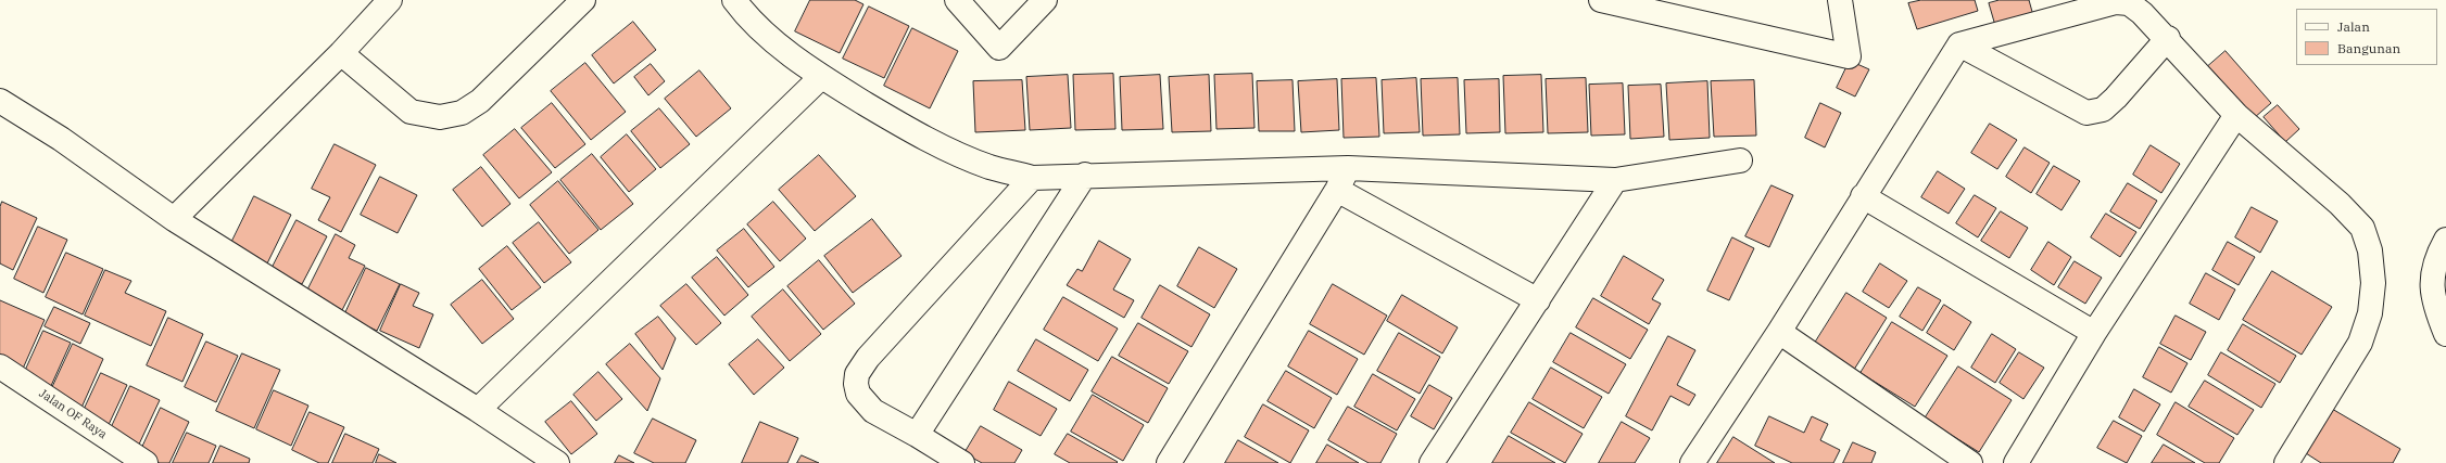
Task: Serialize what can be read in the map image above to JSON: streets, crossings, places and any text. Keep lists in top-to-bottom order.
{
  "streets": {
    "street": ["Jalan OF Raya"]
  },
  "legend": ["Jalan", "Bangunan"]
}
